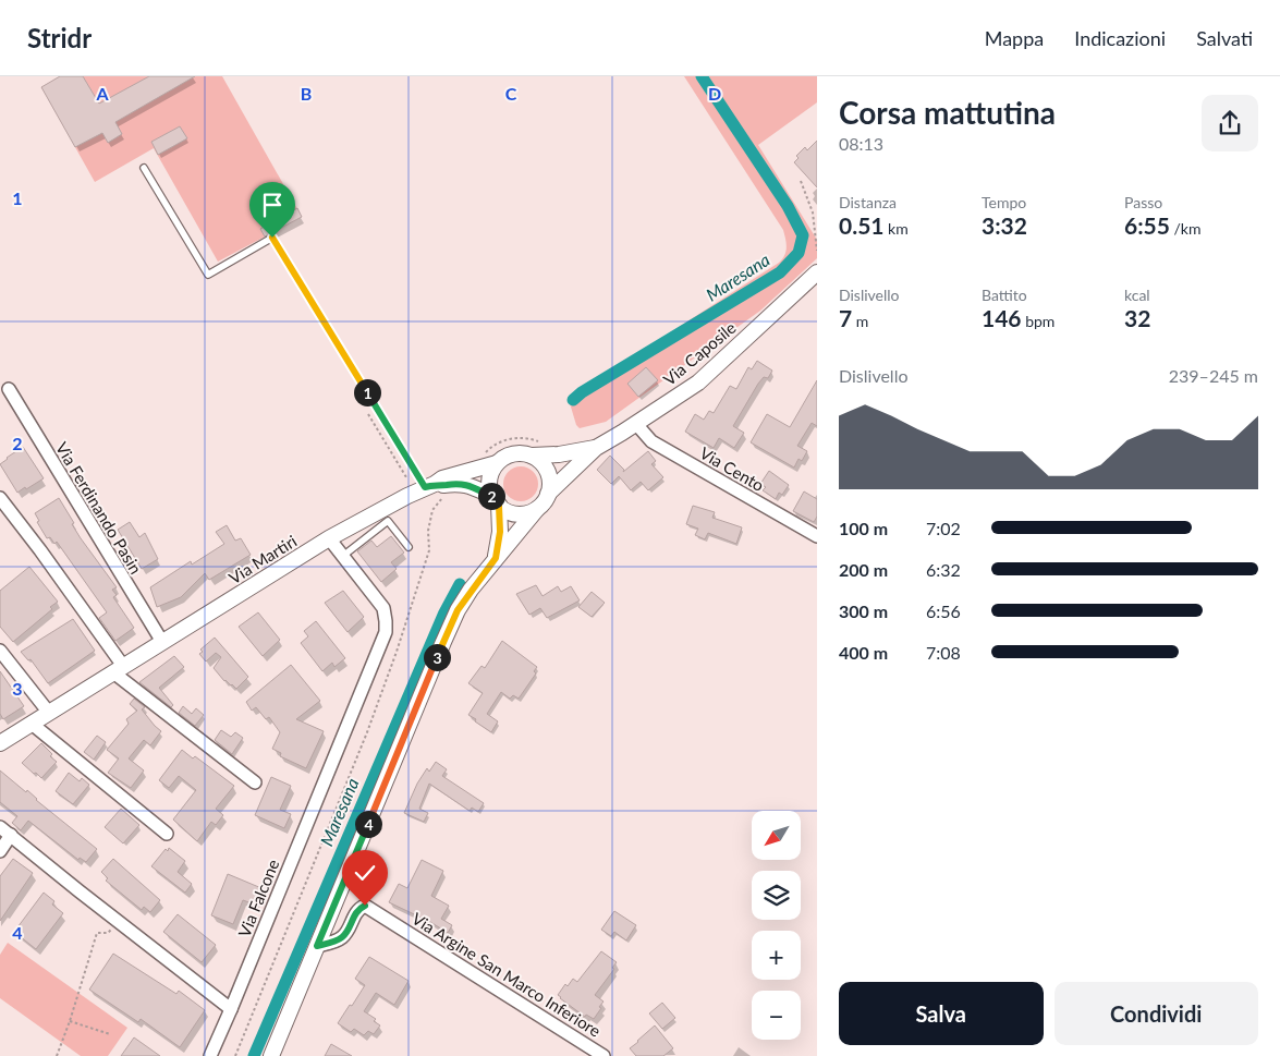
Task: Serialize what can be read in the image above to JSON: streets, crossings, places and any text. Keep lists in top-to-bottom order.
{
  "streets": {
    "street": [
      "Via Caposile",
      "Via Cento",
      "Via Ferdinando Pasin",
      "Via Martiri",
      "Via Falcone",
      "Via Argine San Marco Inferiore"
    ]
  },
  "crossings": [
    ["Via Caposile", "Via Cento"],
    ["Via Caposile", "Via Martiri"],
    ["Via Ferdinando Pasin", "Via Martiri"],
    ["Via Martiri", "Via Falcone"]
  ],
  "water": ["Maresana"],
  "north": "bottom left",
  "page": {
    "header": "Stridr",
    "nav": ["Mappa", "Indicazioni", "Salvati"],
    "heading": ["Corsa mattutina", "08:13"],
    "stats": [
      ["Distanza", "0.51 km"],
      ["Tempo", "3:32"],
      ["Passo", "6:55 /km"],
      ["Dislivello", "7 m"],
      ["Battito", "146 bpm"],
      ["kcal", "32"]
    ],
    "chart": ["Dislivello", "239–245 m"],
    "pins": [
      "1",
      "2",
      "3",
      "4"
    ],
    "list": [
      {
        "name": "100 m",
        "note": "7:02"
      },
      {
        "name": "200 m",
        "note": "6:32"
      },
      {
        "name": "300 m",
        "note": "6:56"
      },
      {
        "name": "400 m",
        "note": "7:08"
      }
    ],
    "map_buttons": ["+", "−"],
    "buttons": ["Salva", "Condividi"]
  },
  "grid": {
    "columns": [
      "A",
      "B",
      "C",
      "D"
    ],
    "rows": [
      "1",
      "2",
      "3",
      "4"
    ]
  }
}
